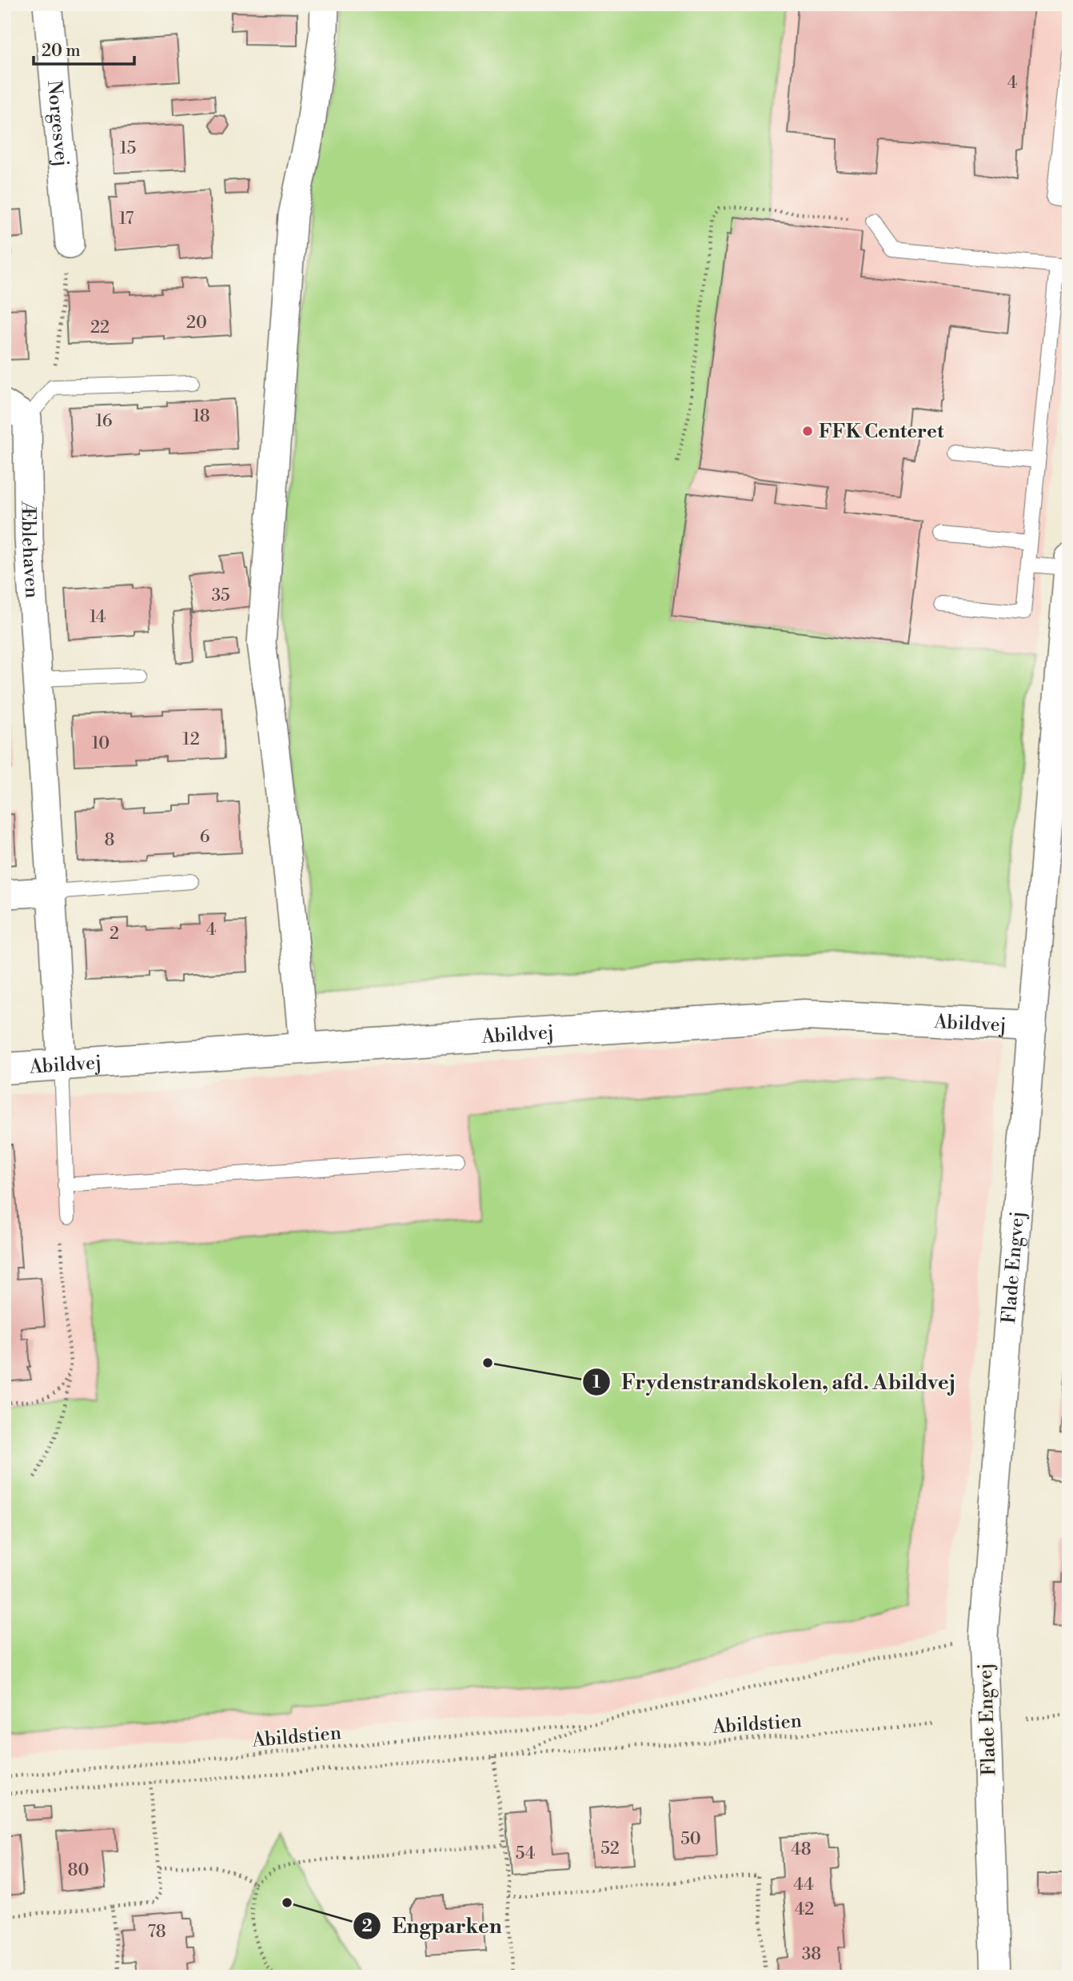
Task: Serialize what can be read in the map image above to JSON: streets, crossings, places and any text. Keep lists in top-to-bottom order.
{
  "streets": {
    "street": [
      "Norgesvej",
      "Æblehaven",
      "Abildvej",
      "Flade Engvej"
    ],
    "path": ["Abildstien"]
  },
  "crossings": [
    ["Æblehaven", "Abildvej"],
    ["Abildvej", "Flade Engvej"],
    ["Flade Engvej", "Abildstien"]
  ],
  "places": ["FFK Centeret", "Frydenstrandskolen, afd. Abildvej", "Engparken"],
  "house_numbers": [
    "4",
    "15",
    "17",
    "20",
    "22",
    "18",
    "16",
    "35",
    "14",
    "12",
    "10",
    "6",
    "8",
    "4",
    "2",
    "50",
    "52",
    "48",
    "54",
    "80",
    "44",
    "42",
    "78",
    "38"
  ],
  "scale_bar": "20 m"
}
